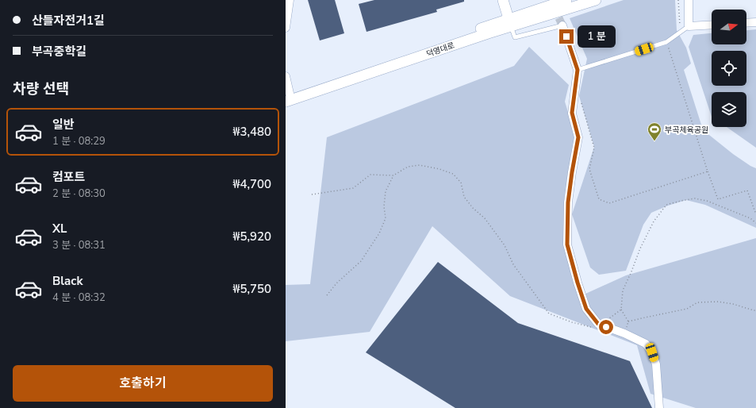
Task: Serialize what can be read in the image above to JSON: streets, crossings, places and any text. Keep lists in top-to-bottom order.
{
  "streets": {
    "street": ["덕영대로"]
  },
  "places": {
    "sports": ["부곡체육공원"]
  },
  "north": "right",
  "page": {
    "banner": ["산들자전거1길", "부곡중학길"],
    "bubble": "1 분",
    "heading": "차량 선택",
    "list": [
      {
        "name": "일반",
        "note": "1 분 · 08:29",
        "value": "₩3,480"
      },
      {
        "name": "컴포트",
        "note": "2 분 · 08:30",
        "value": "₩4,700"
      },
      {
        "name": "XL",
        "note": "3 분 · 08:31",
        "value": "₩5,920"
      },
      {
        "name": "Black",
        "note": "4 분 · 08:32",
        "value": "₩5,750"
      }
    ],
    "buttons": "호출하기"
  }
}
